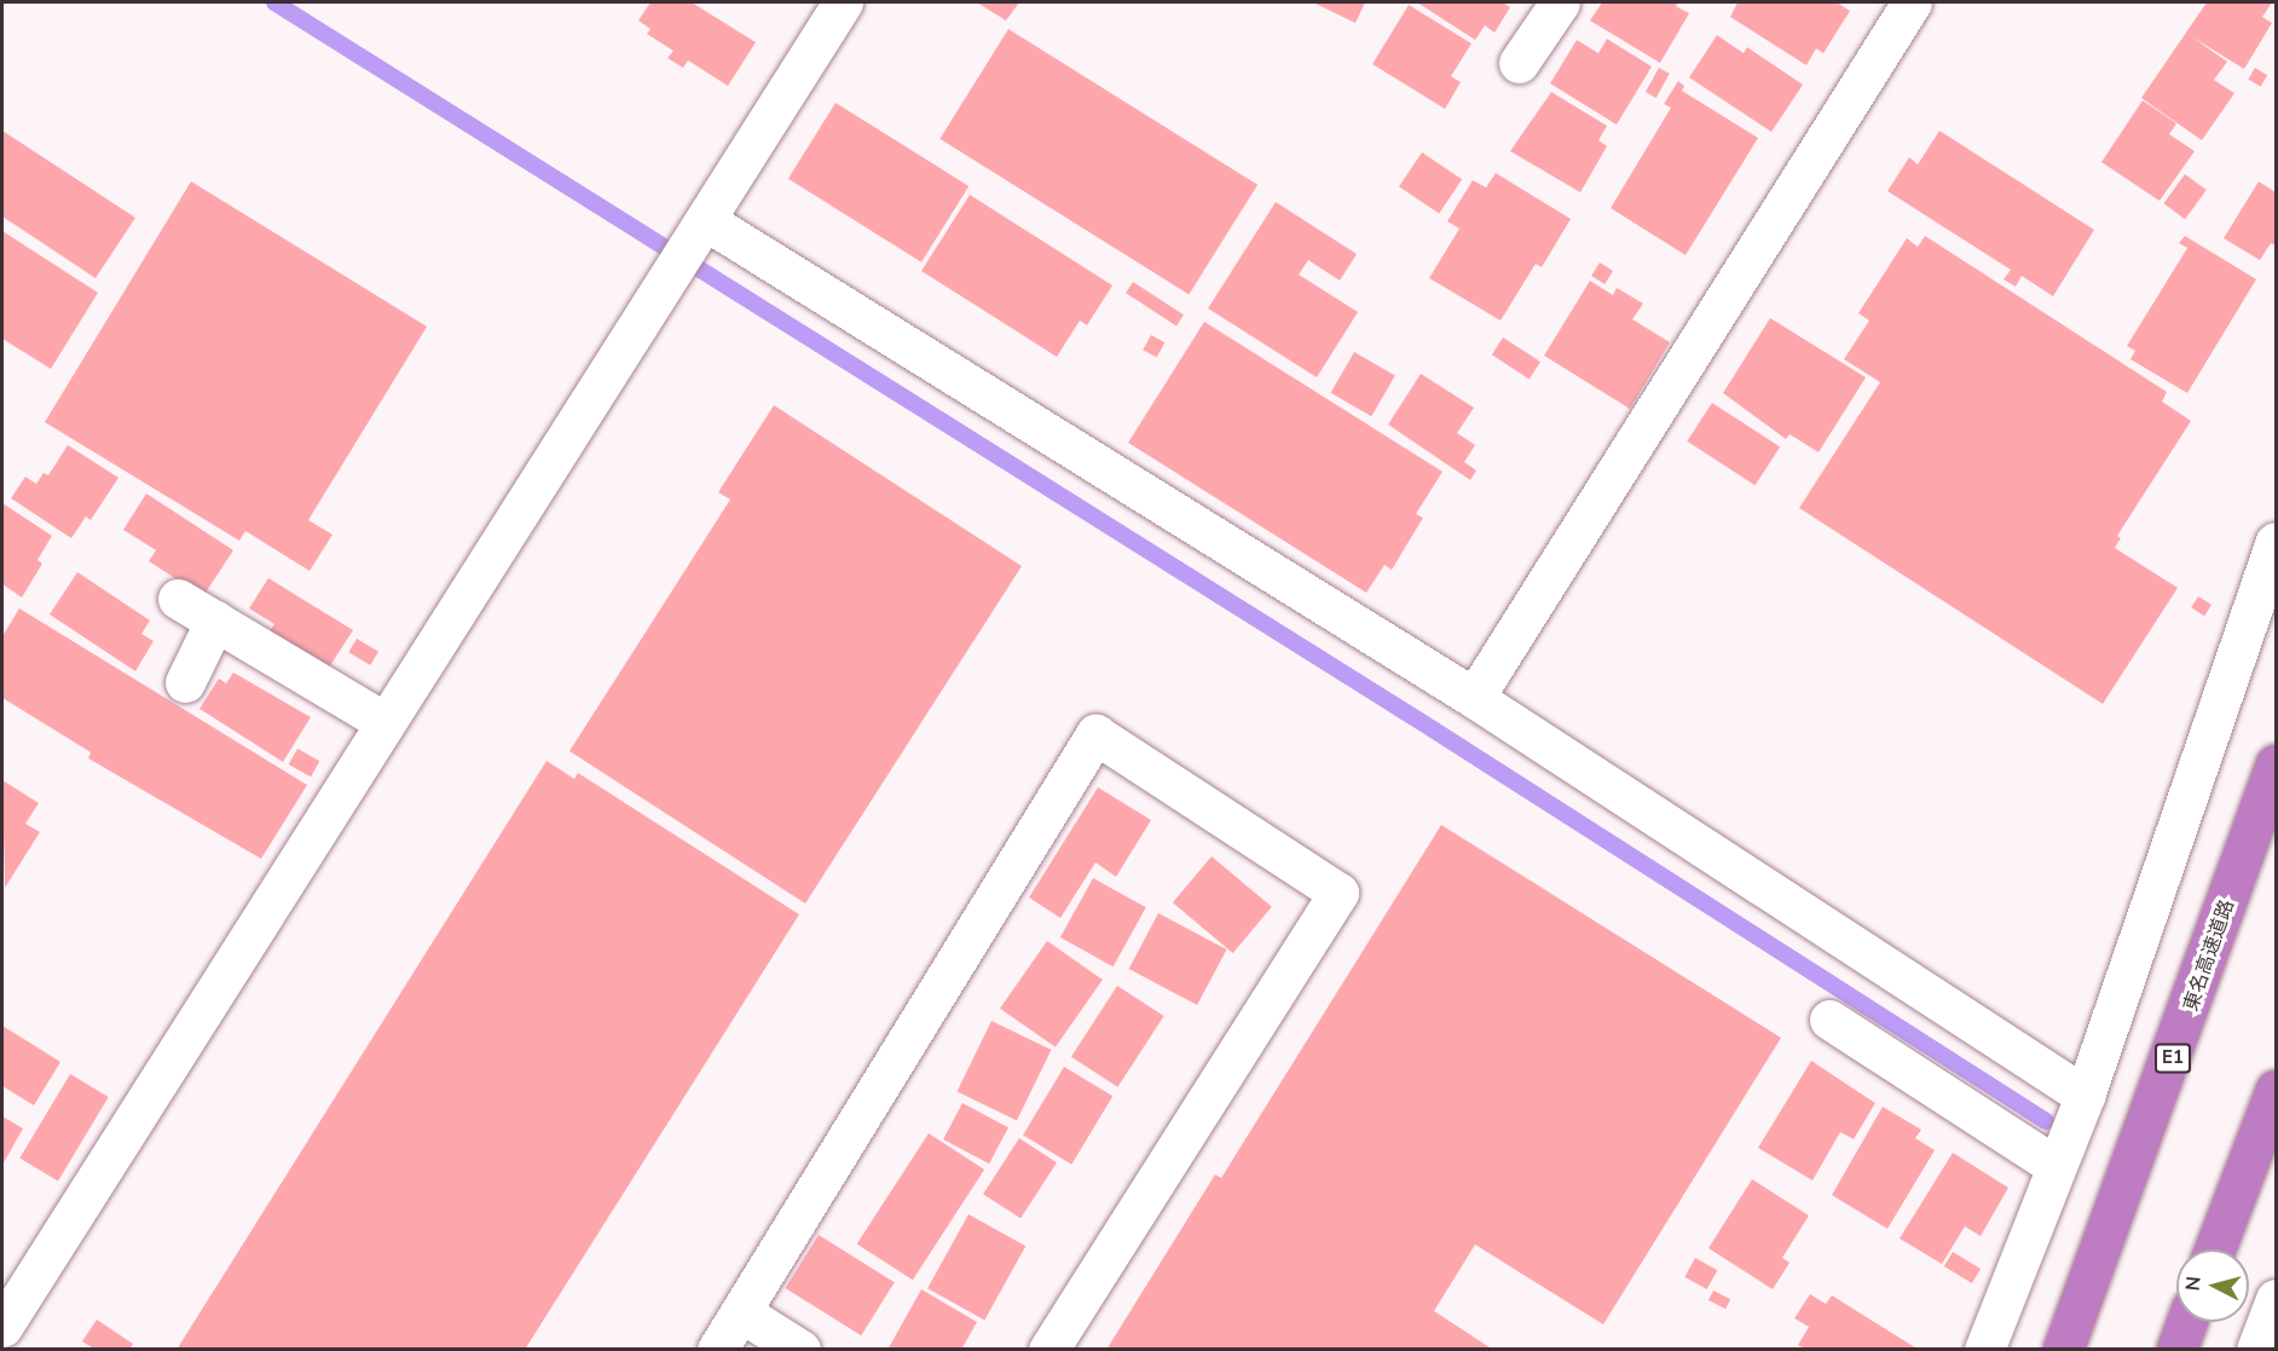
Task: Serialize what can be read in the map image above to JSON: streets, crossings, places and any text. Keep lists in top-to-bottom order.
{
  "streets": {
    "highway": ["東名高速道路", "E1"]
  },
  "north": "left"
}
